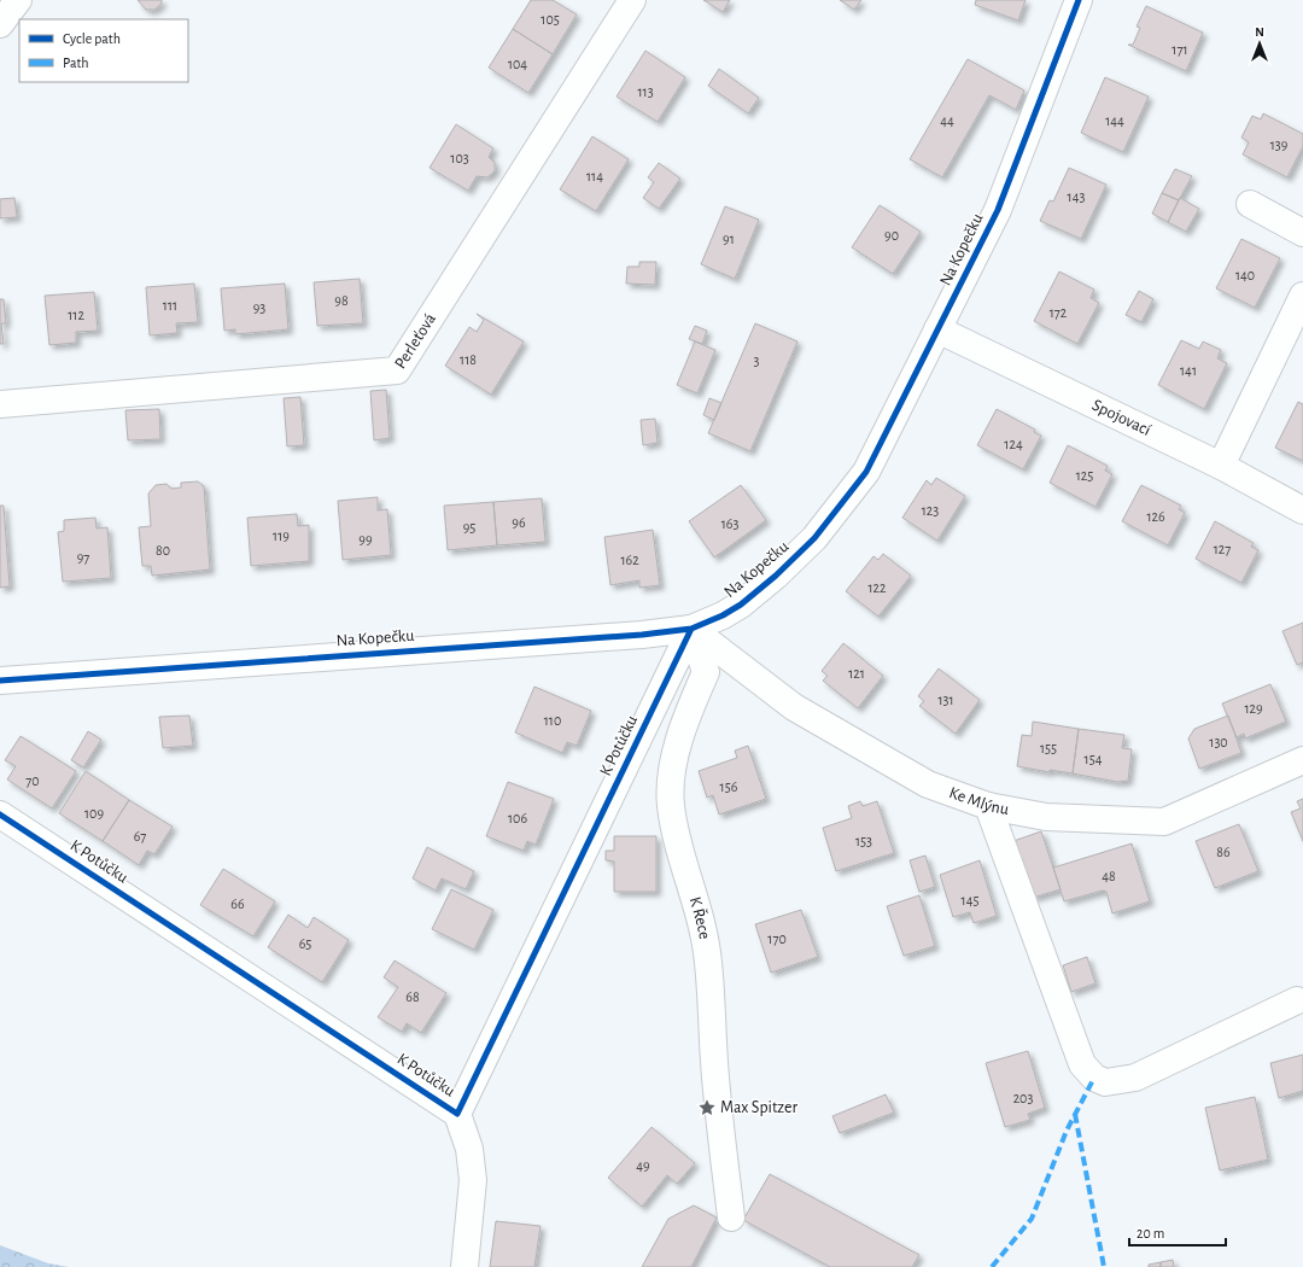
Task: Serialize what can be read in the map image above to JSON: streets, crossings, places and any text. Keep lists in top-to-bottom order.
{
  "streets": {
    "street": [
      "Na Kopečku",
      "Perleťová",
      "Spojovací",
      "K Potůčku",
      "Ke Mlýnu",
      "K Řece"
    ]
  },
  "crossings": [
    ["Na Kopečku", "Spojovací"],
    ["Na Kopečku", "K Potůčku"],
    ["Na Kopečku", "Ke Mlýnu"],
    ["Na Kopečku", "K Řece"],
    ["K Potůčku", "Ke Mlýnu"],
    ["K Potůčku", "K Řece"],
    ["Ke Mlýnu", "K Řece"]
  ],
  "places": {
    "place": ["Max Spitzer"]
  },
  "house_numbers": [
    "105",
    "171",
    "104",
    "113",
    "44",
    "144",
    "139",
    "103",
    "114",
    "143",
    "90",
    "91",
    "140",
    "98",
    "111",
    "93",
    "172",
    "112",
    "118",
    "3",
    "141",
    "124",
    "125",
    "123",
    "126",
    "96",
    "163",
    "95",
    "119",
    "99",
    "127",
    "80",
    "97",
    "162",
    "122",
    "121",
    "131",
    "129",
    "110",
    "130",
    "155",
    "154",
    "70",
    "156",
    "109",
    "106",
    "67",
    "153",
    "86",
    "48",
    "145",
    "66",
    "170",
    "65",
    "68",
    "203",
    "49"
  ],
  "legend": ["Cycle path", "Path"],
  "scale_bar": "20 m",
  "north": "top"
}
